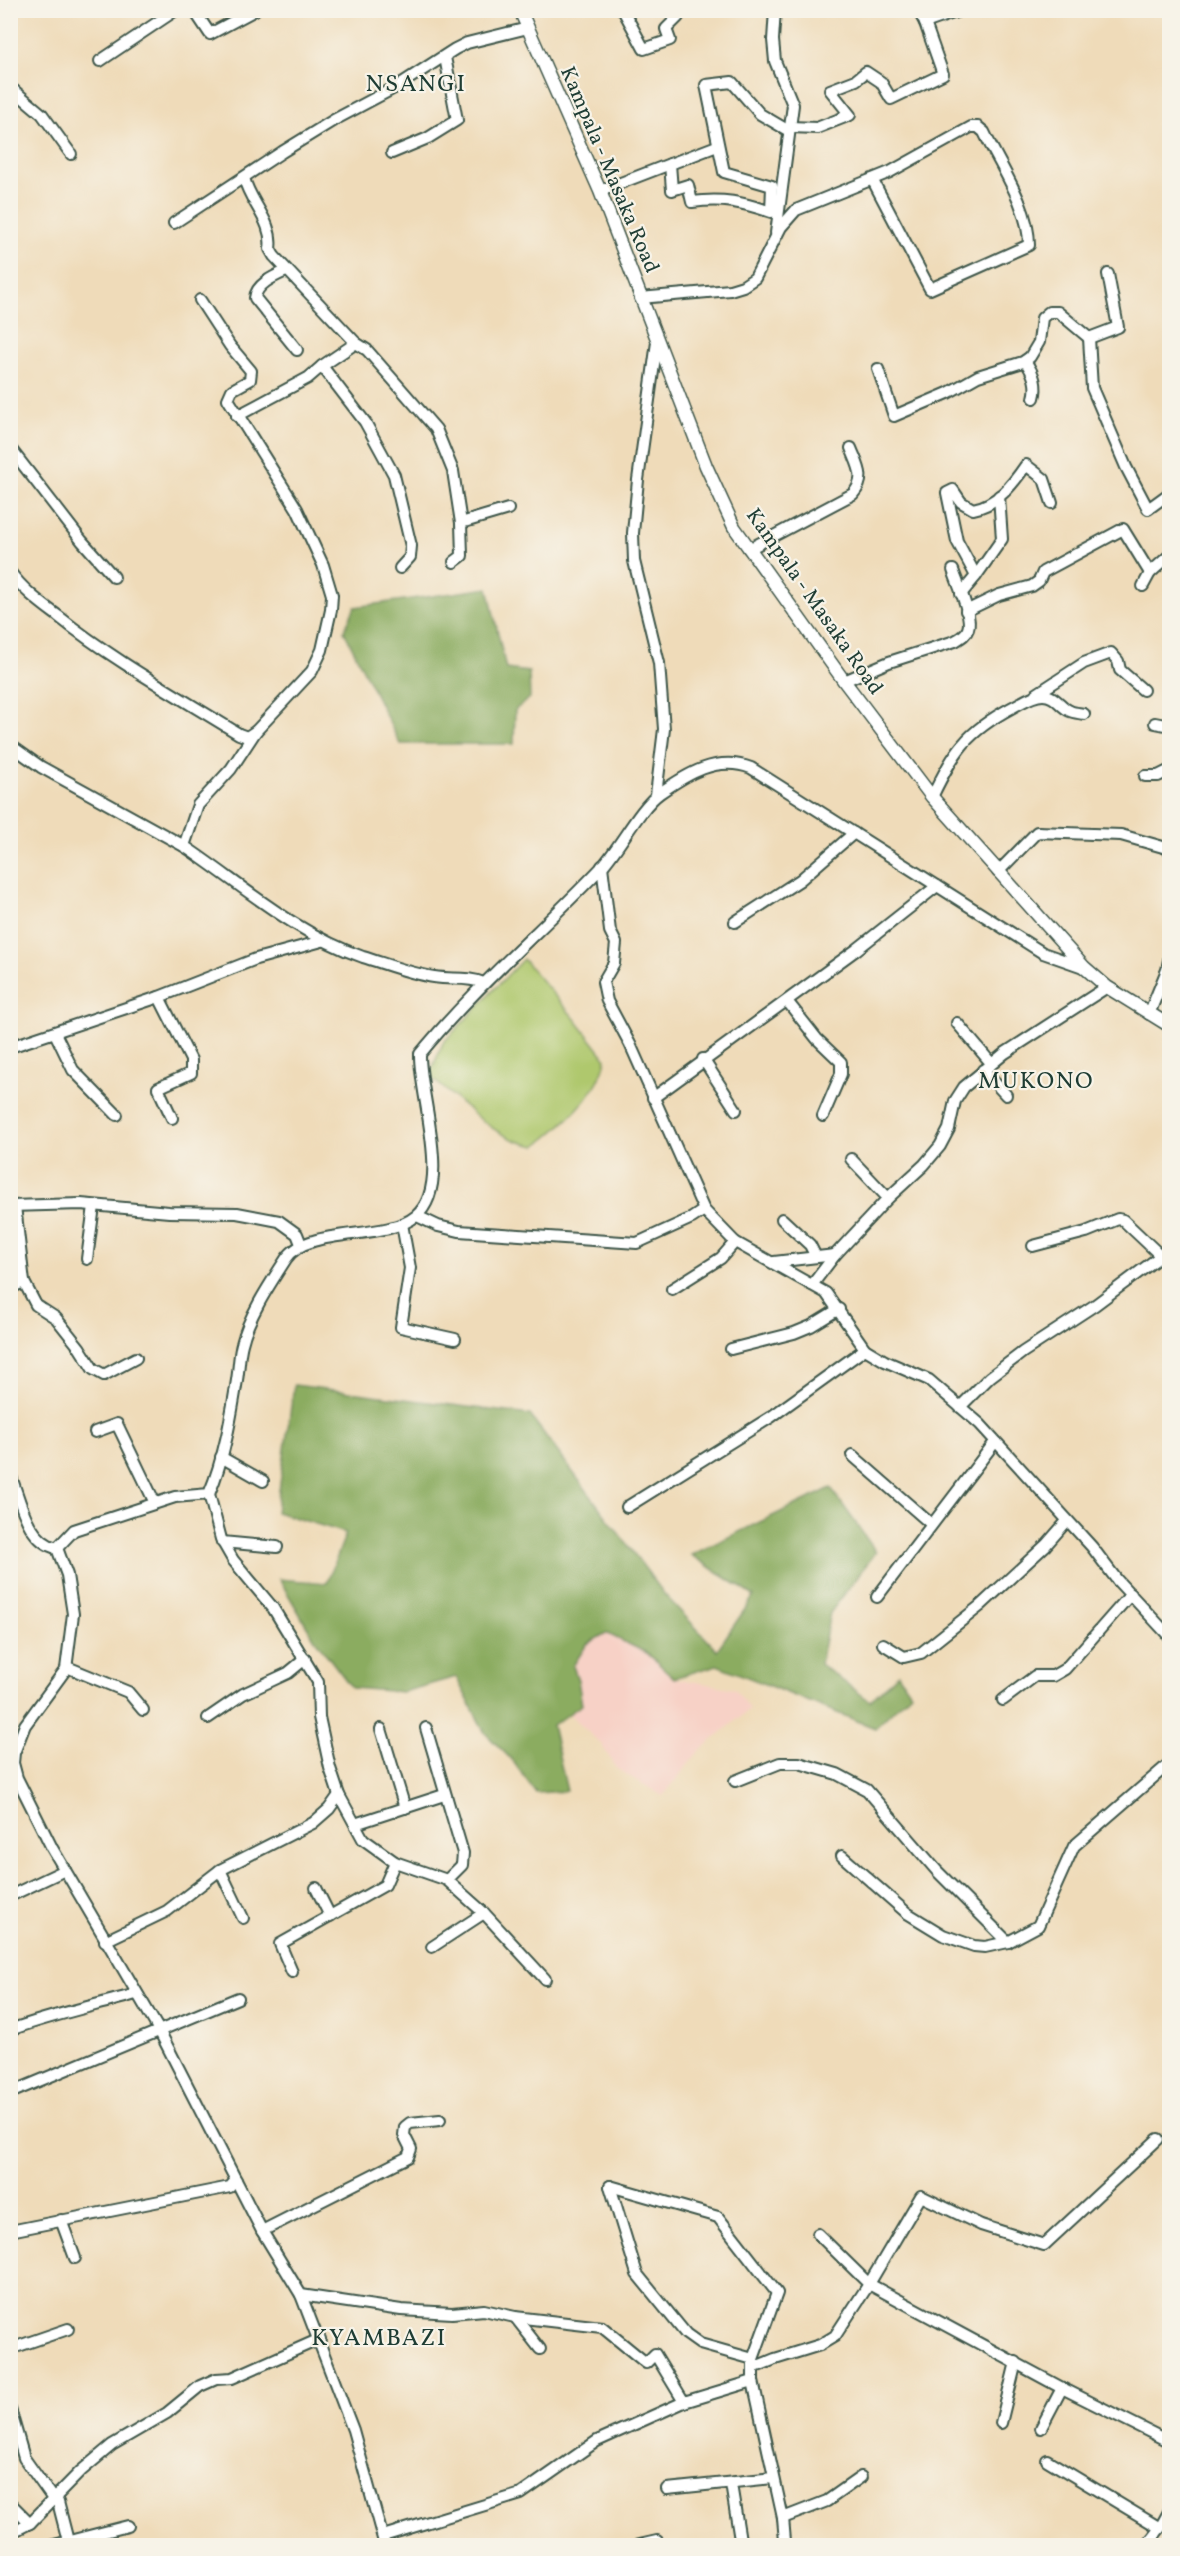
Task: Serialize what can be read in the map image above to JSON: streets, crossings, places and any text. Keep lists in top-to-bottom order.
{
  "streets": {
    "main road": ["Kampala - Masaka Road"]
  },
  "districts": ["NSANGI", "MUKONO", "KYAMBAZI"]
}
